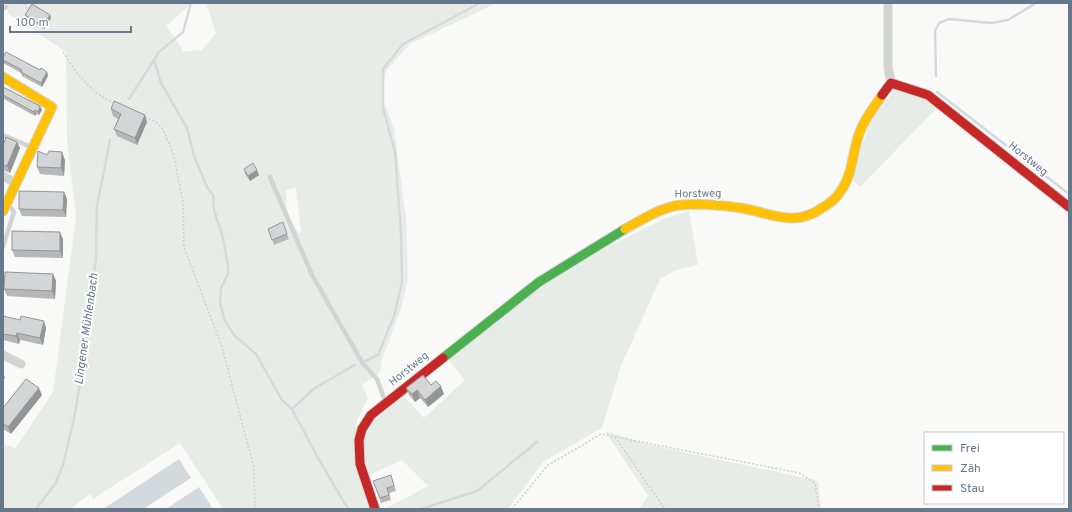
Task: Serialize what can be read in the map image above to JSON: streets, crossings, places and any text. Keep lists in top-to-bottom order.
{
  "streets": {
    "street": ["Horstweg"]
  },
  "water": ["Lingener Mühlenbach"],
  "legend": ["Frei", "Zäh", "Stau"],
  "scale_bar": "100 m"
}
